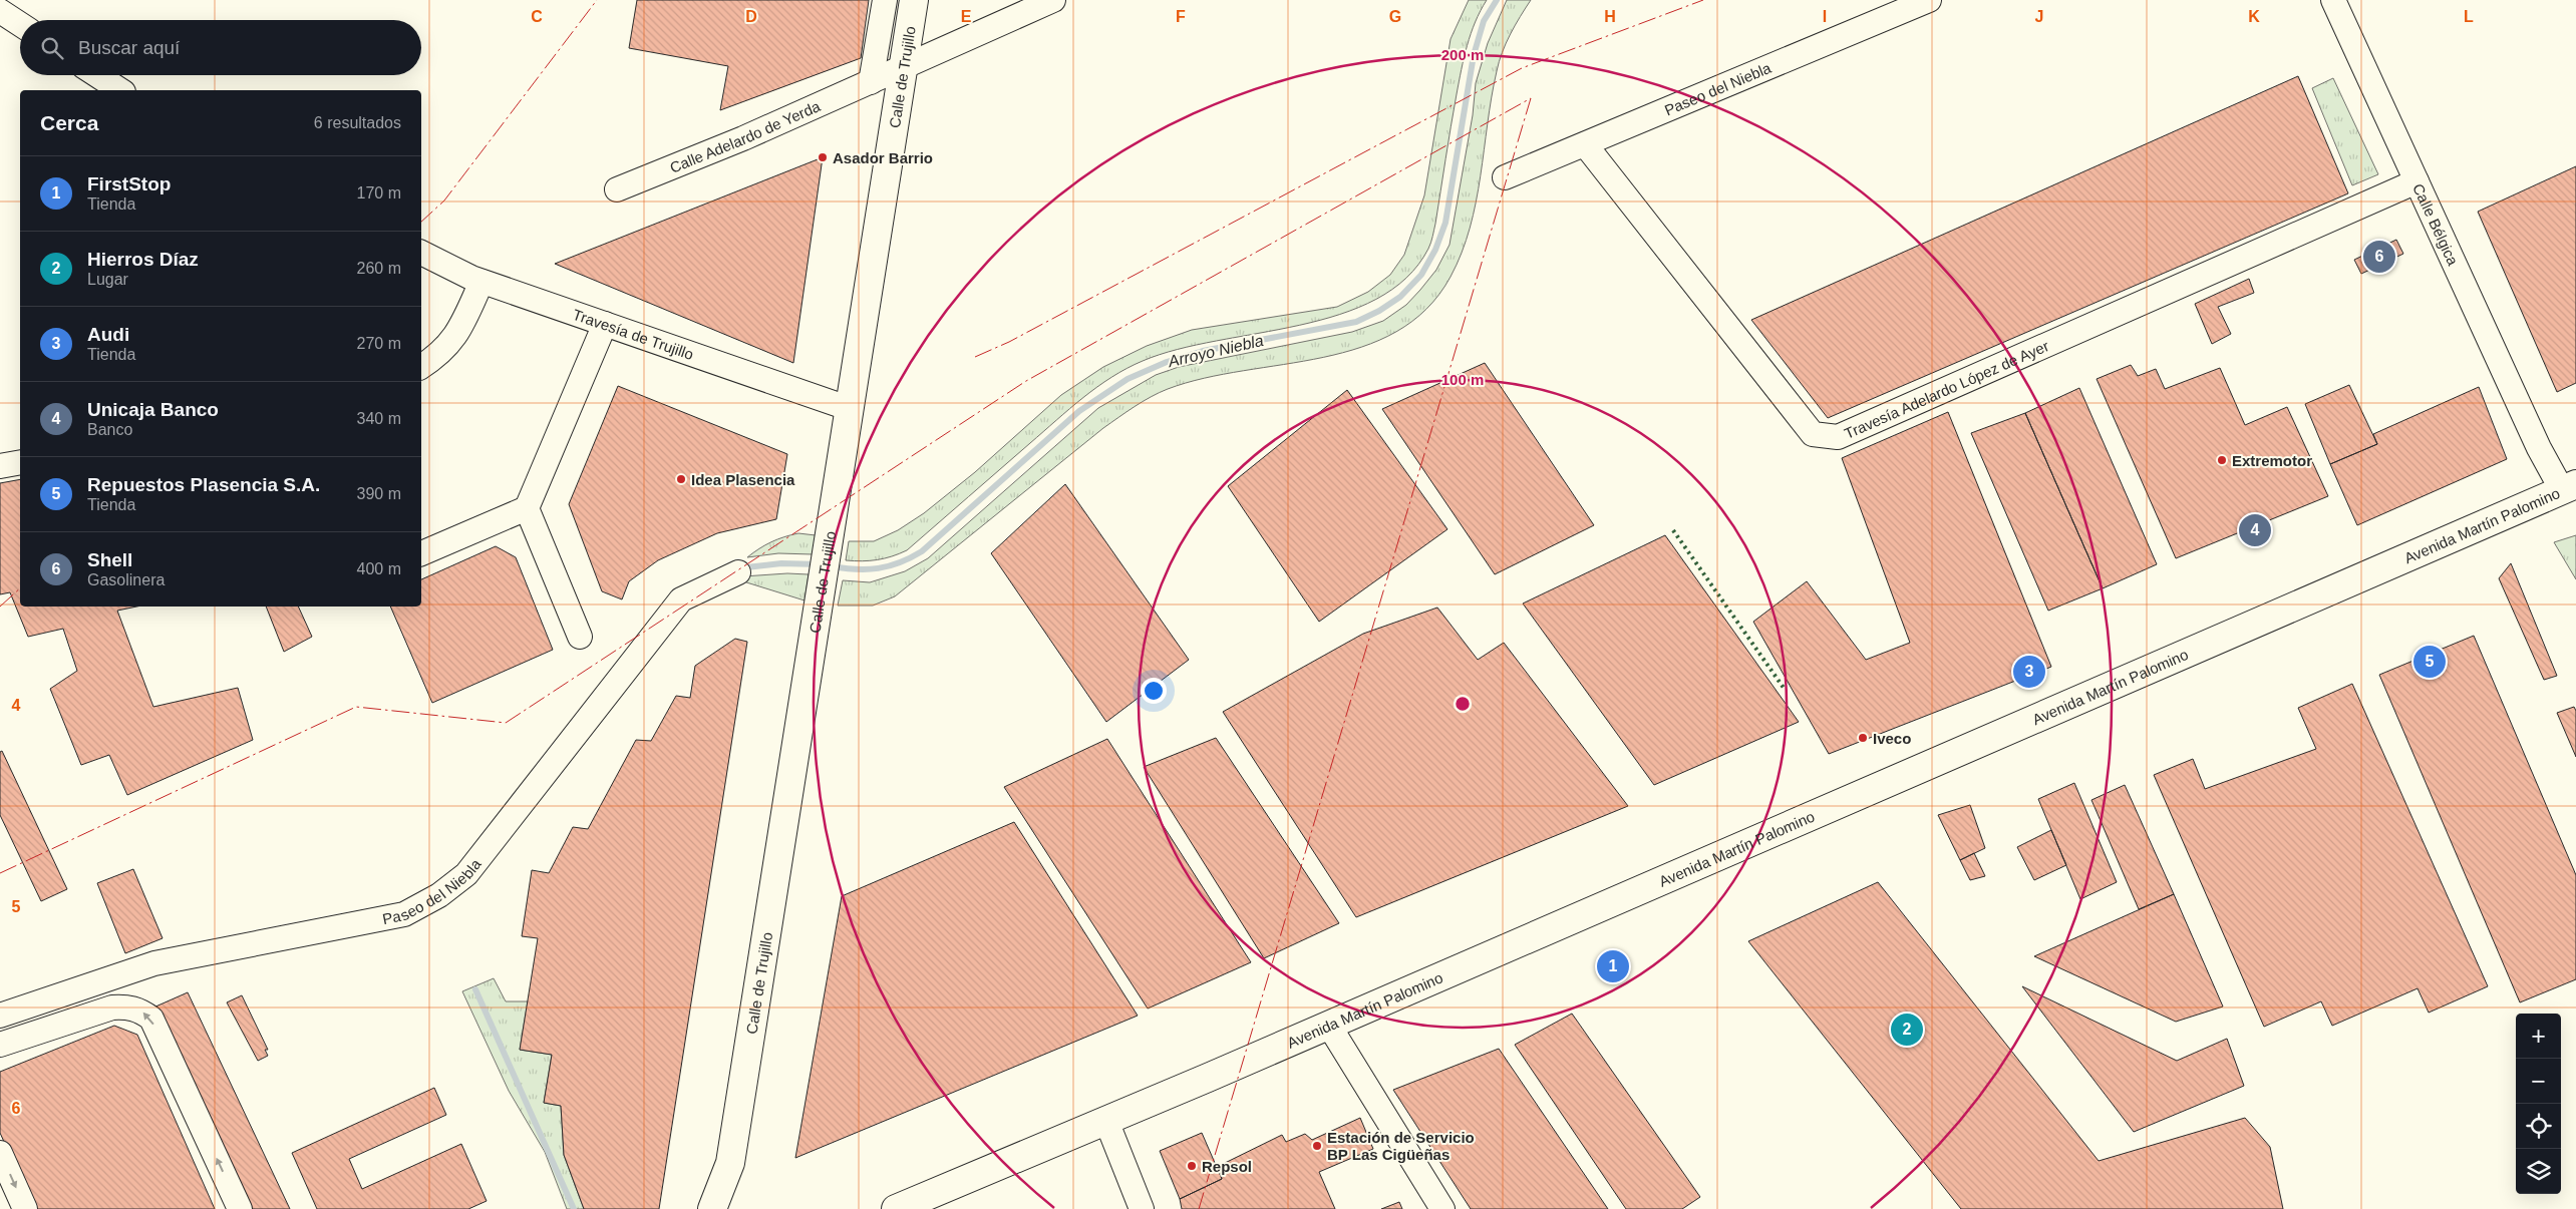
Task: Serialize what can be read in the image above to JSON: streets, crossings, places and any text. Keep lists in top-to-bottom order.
{
  "streets": {
    "main road": ["Calle de Trujillo", "Avenida Martín Palomino"],
    "street": [
      "Paseo del Niebla",
      "Calle Adelardo de Yerda",
      "Calle Bélgica",
      "Travesía de Trujillo",
      "Travesía Adelardo López de Ayer"
    ]
  },
  "crossings": [
    ["Calle de Trujillo", "Calle Adelardo de Yerda"],
    ["Calle de Trujillo", "Travesía de Trujillo"],
    ["Paseo del Niebla", "Travesía Adelardo López de Ayer"],
    ["Calle Bélgica", "Travesía Adelardo López de Ayer"],
    ["Calle Bélgica", "Avenida Martín Palomino"]
  ],
  "water": ["Arroyo Niebla"],
  "places": [
    "Asador Barrio",
    "Extremotor",
    "Idea Plasencia",
    "Iveco",
    "Estación de Servicio BP Las Cigüeñas",
    "Repsol"
  ],
  "page": {
    "search": "Buscar aquí",
    "heading": ["Cerca", "6 resultados"],
    "list": [
      {
        "mark": "1",
        "name": "FirstStop",
        "note": "Tienda",
        "value": "170 m"
      },
      {
        "mark": "2",
        "name": "Hierros Díaz",
        "note": "Lugar",
        "value": "260 m"
      },
      {
        "mark": "3",
        "name": "Audi",
        "note": "Tienda",
        "value": "270 m"
      },
      {
        "mark": "4",
        "name": "Unicaja Banco",
        "note": "Banco",
        "value": "340 m"
      },
      {
        "mark": "5",
        "name": "Repuestos Plasencia S.A.",
        "note": "Tienda",
        "value": "390 m"
      },
      {
        "mark": "6",
        "name": "Shell",
        "note": "Gasolinera",
        "value": "400 m"
      }
    ],
    "pins": [
      "6",
      "4",
      "5",
      "3",
      "1",
      "2"
    ],
    "map_buttons": ["+", "−"]
  },
  "grid": {
    "columns": [
      "C",
      "D",
      "E",
      "F",
      "G",
      "H",
      "I",
      "J",
      "K",
      "L"
    ],
    "rows": ["4", "5", "6"]
  },
  "rings": ["200 m", "100 m"]
}
